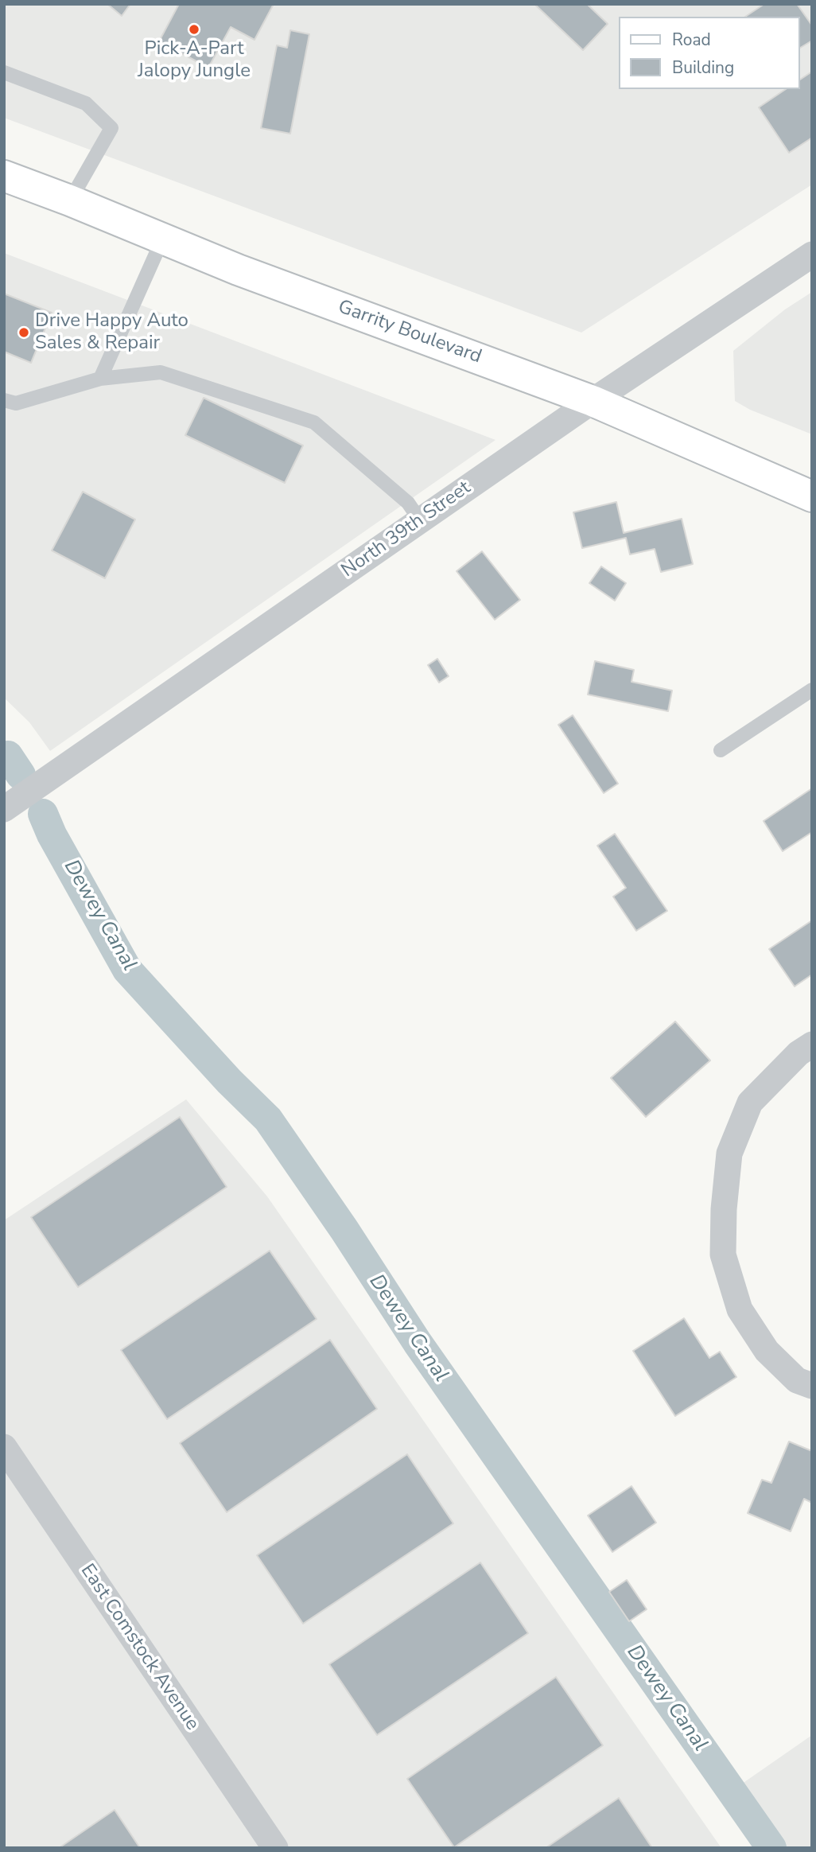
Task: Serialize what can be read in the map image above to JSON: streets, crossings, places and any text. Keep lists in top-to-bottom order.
{
  "streets": {
    "main road": ["Garrity Boulevard"],
    "street": ["North 39th Street", "East Comstock Avenue"]
  },
  "crossings": [
    ["Garrity Boulevard", "North 39th Street"]
  ],
  "water": ["Dewey Canal"],
  "places": ["Pick-A-Part Jalopy Jungle", "Drive Happy Auto Sales & Repair"],
  "legend": ["Road", "Building"]
}
